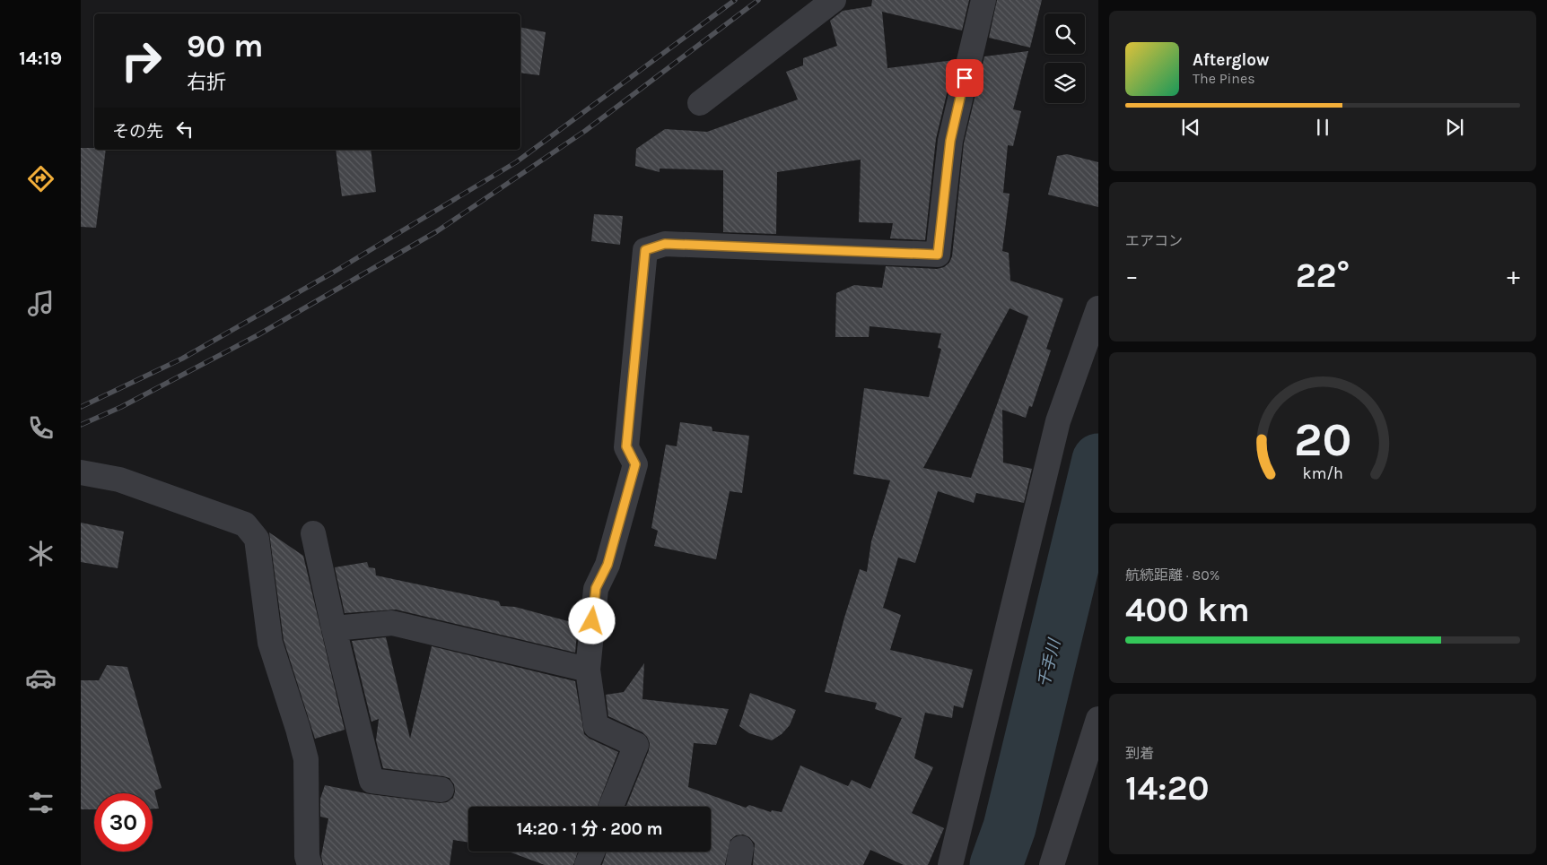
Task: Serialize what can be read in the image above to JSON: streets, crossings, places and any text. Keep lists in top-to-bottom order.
{
  "water": ["千手川"],
  "page": {
    "tabs": "14:19",
    "turn": ["90 m", "右折"],
    "song": ["Afterglow", "The Pines"],
    "then": "その先",
    "tile": [
      "エアコン",
      ["航続距離 · 80%", "400 km"],
      ["到着", "14:20"]
    ],
    "heat": ["−", "22°", "+"],
    "limit": "30",
    "trip": "14:20 · 1 分 · 200 m",
    "gauge": ["20", "km/h"]
  }
}
